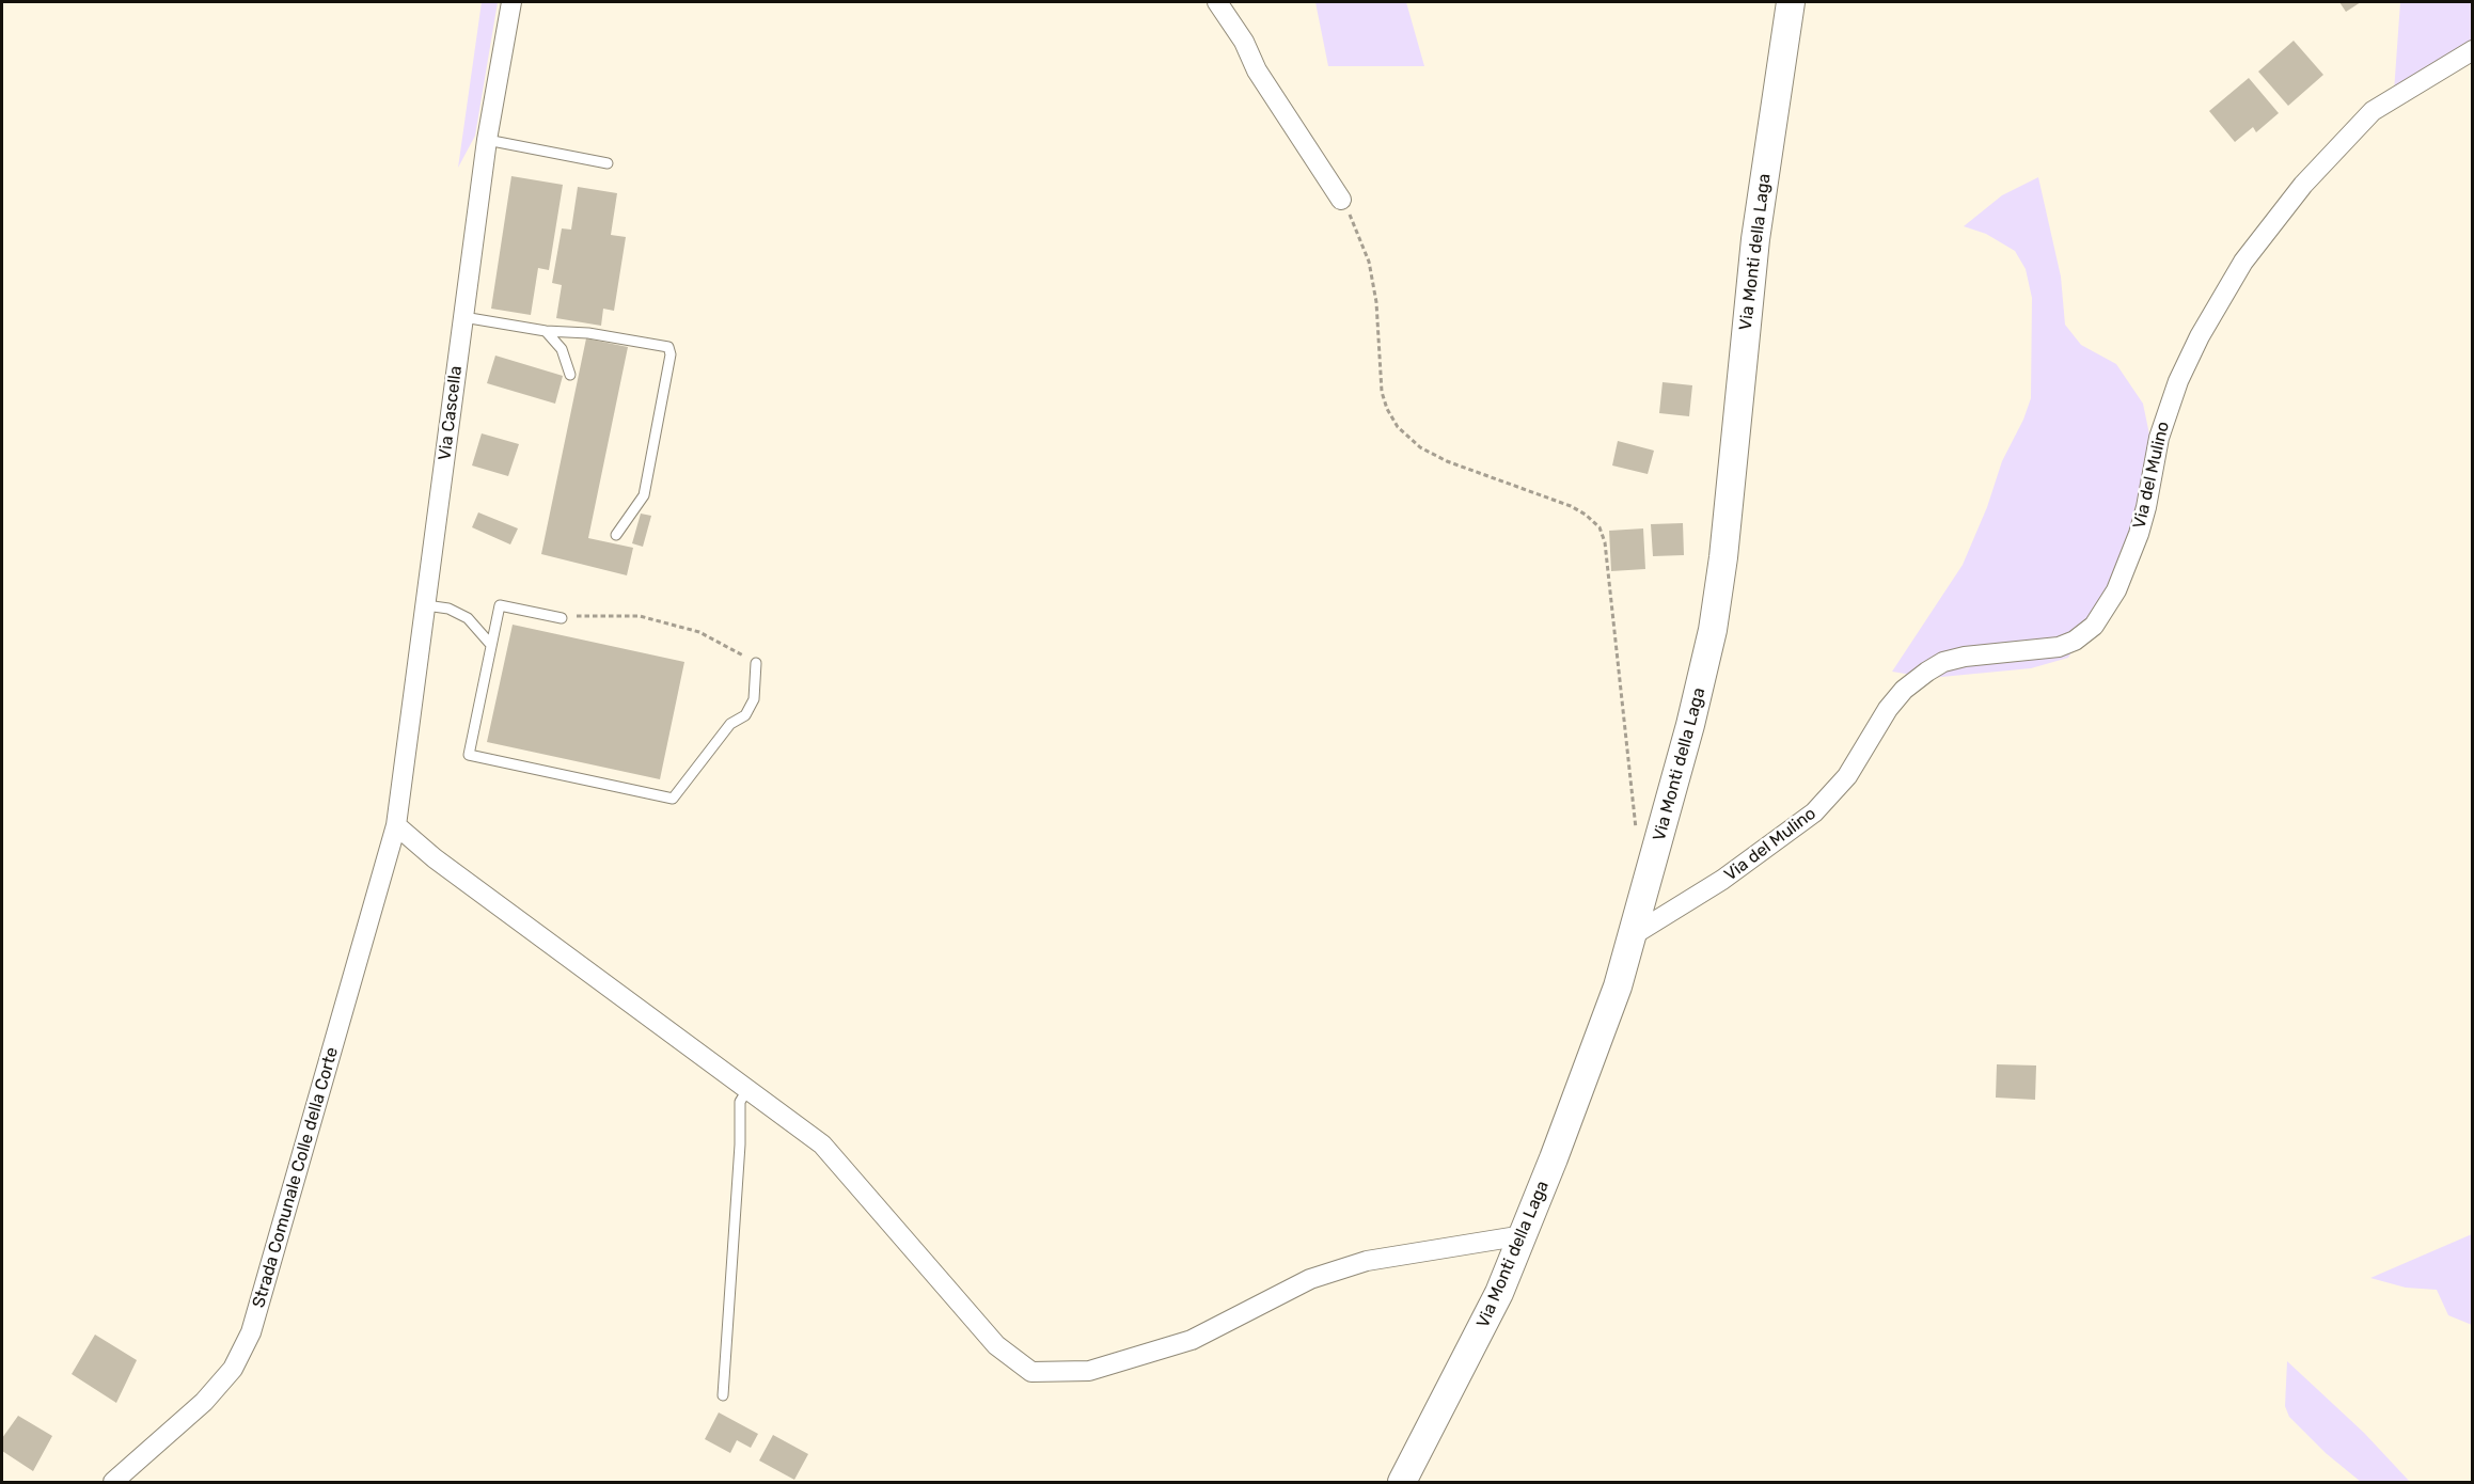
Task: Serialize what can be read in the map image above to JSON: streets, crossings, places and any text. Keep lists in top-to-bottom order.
{
  "streets": {
    "street": [
      "Via Monti della Laga",
      "Via Cascella",
      "Via del Mulino",
      "Strada Comunale Colle della Corte"
    ]
  },
  "crossings": [
    ["Via Monti della Laga", "Via del Mulino"],
    ["Via Cascella", "Strada Comunale Colle della Corte"]
  ]
}
